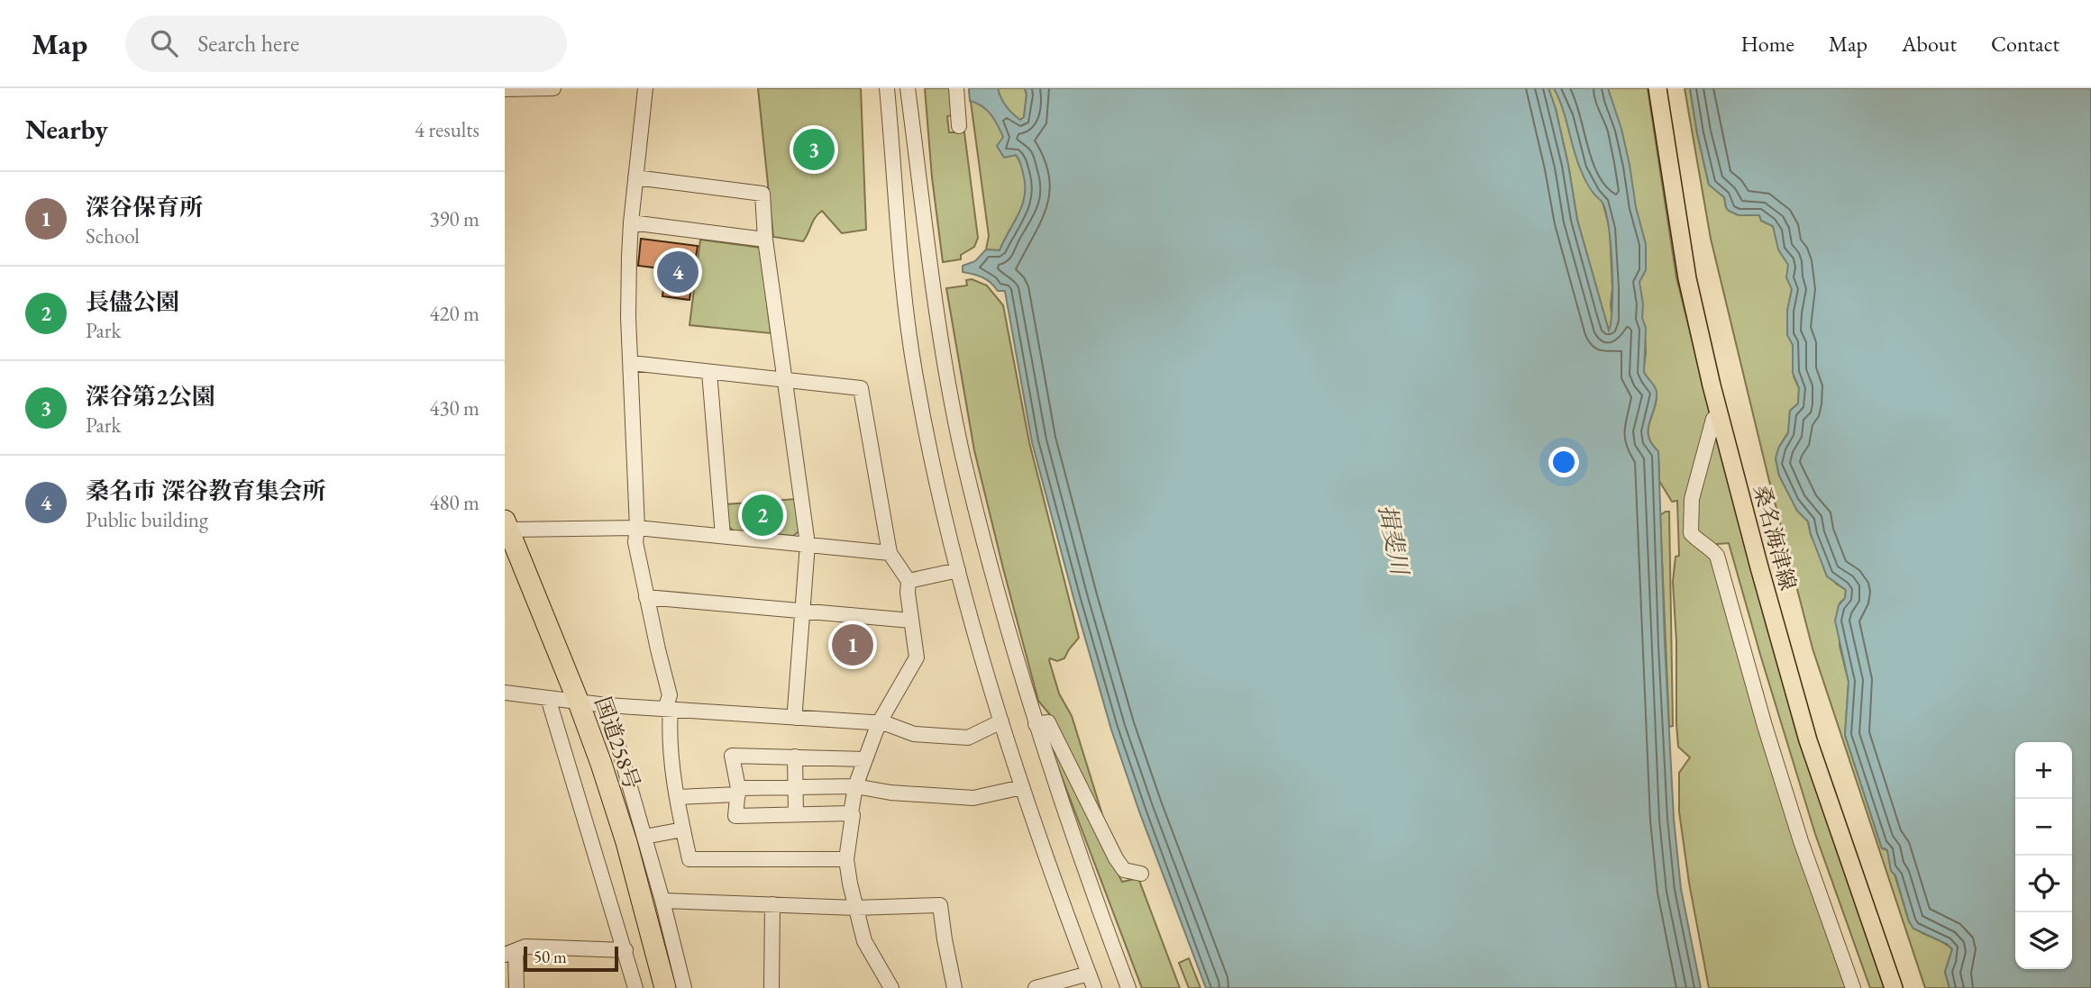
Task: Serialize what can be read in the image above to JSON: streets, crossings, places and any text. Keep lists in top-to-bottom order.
{
  "streets": {
    "highway": ["国道258号"],
    "main road": ["桑名海津線"]
  },
  "water": ["揖斐川"],
  "scale_bar": "50 m",
  "page": {
    "header": "Map",
    "search": "Search here",
    "nav": [
      "Home",
      "Map",
      "About",
      "Contact"
    ],
    "heading": ["Nearby", "4 results"],
    "pins": [
      "3",
      "4",
      "2",
      "1"
    ],
    "list": [
      {
        "mark": "1",
        "name": "深谷保育所",
        "note": "School",
        "value": "390 m"
      },
      {
        "mark": "2",
        "name": "長儘公園",
        "note": "Park",
        "value": "420 m"
      },
      {
        "mark": "3",
        "name": "深谷第2公園",
        "note": "Park",
        "value": "430 m"
      },
      {
        "mark": "4",
        "name": "桑名市 深谷教育集会所",
        "note": "Public building",
        "value": "480 m"
      }
    ],
    "map_buttons": ["+", "−"],
    "scale": "50 m"
  }
}
